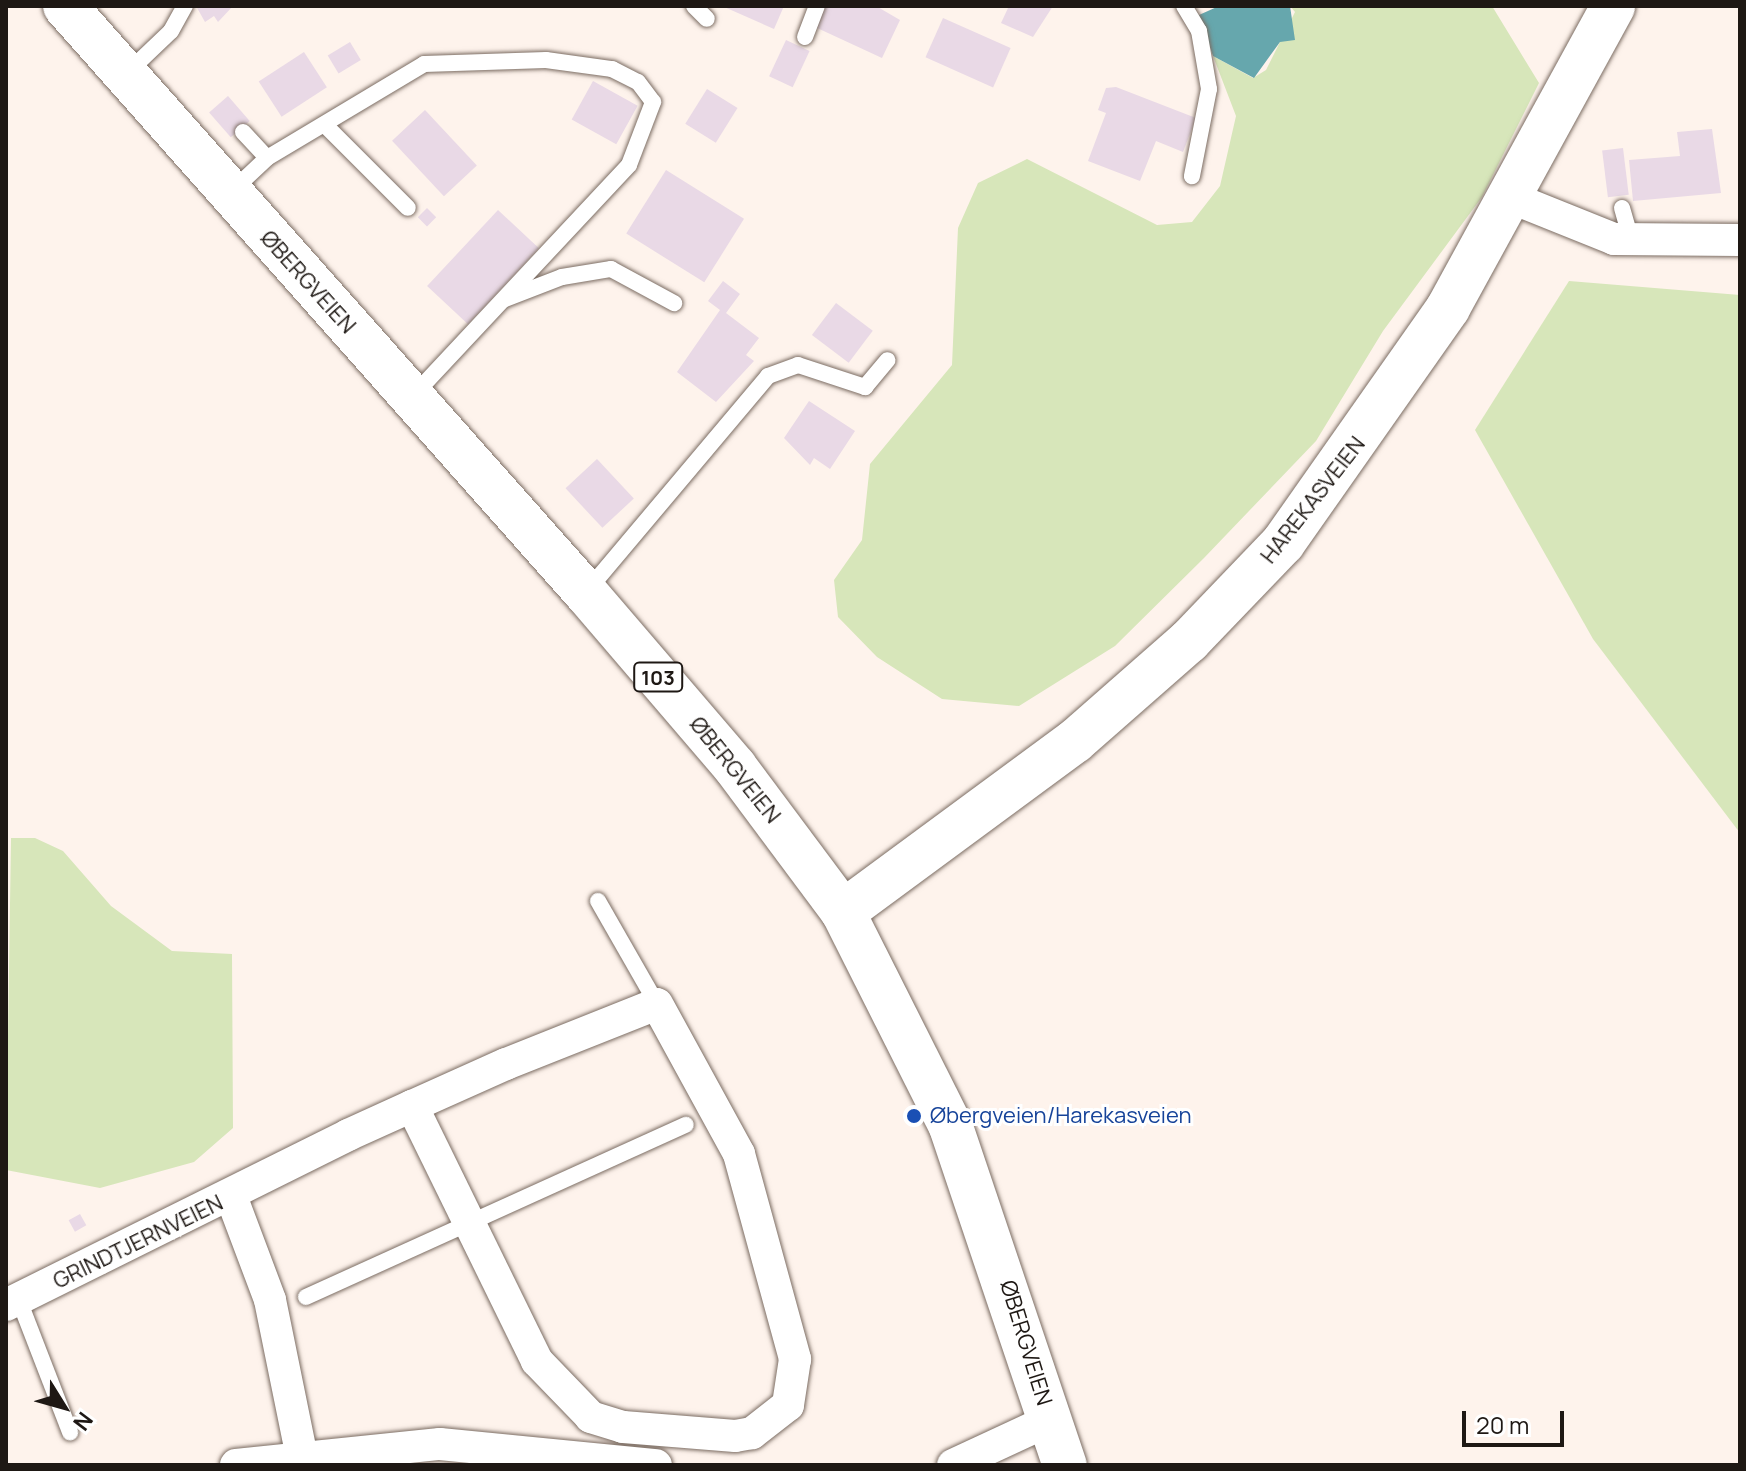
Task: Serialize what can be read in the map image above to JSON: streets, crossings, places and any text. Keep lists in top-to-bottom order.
{
  "streets": {
    "main road": ["ØBERGVEIEN", "HAREKASVEIEN", "103"],
    "street": ["GRINDTJERNVEIEN"]
  },
  "crossings": [
    ["ØBERGVEIEN", "HAREKASVEIEN"]
  ],
  "places": ["Øbergveien/Harekasveien"],
  "scale_bar": "20 m",
  "north": "bottom right"
}
